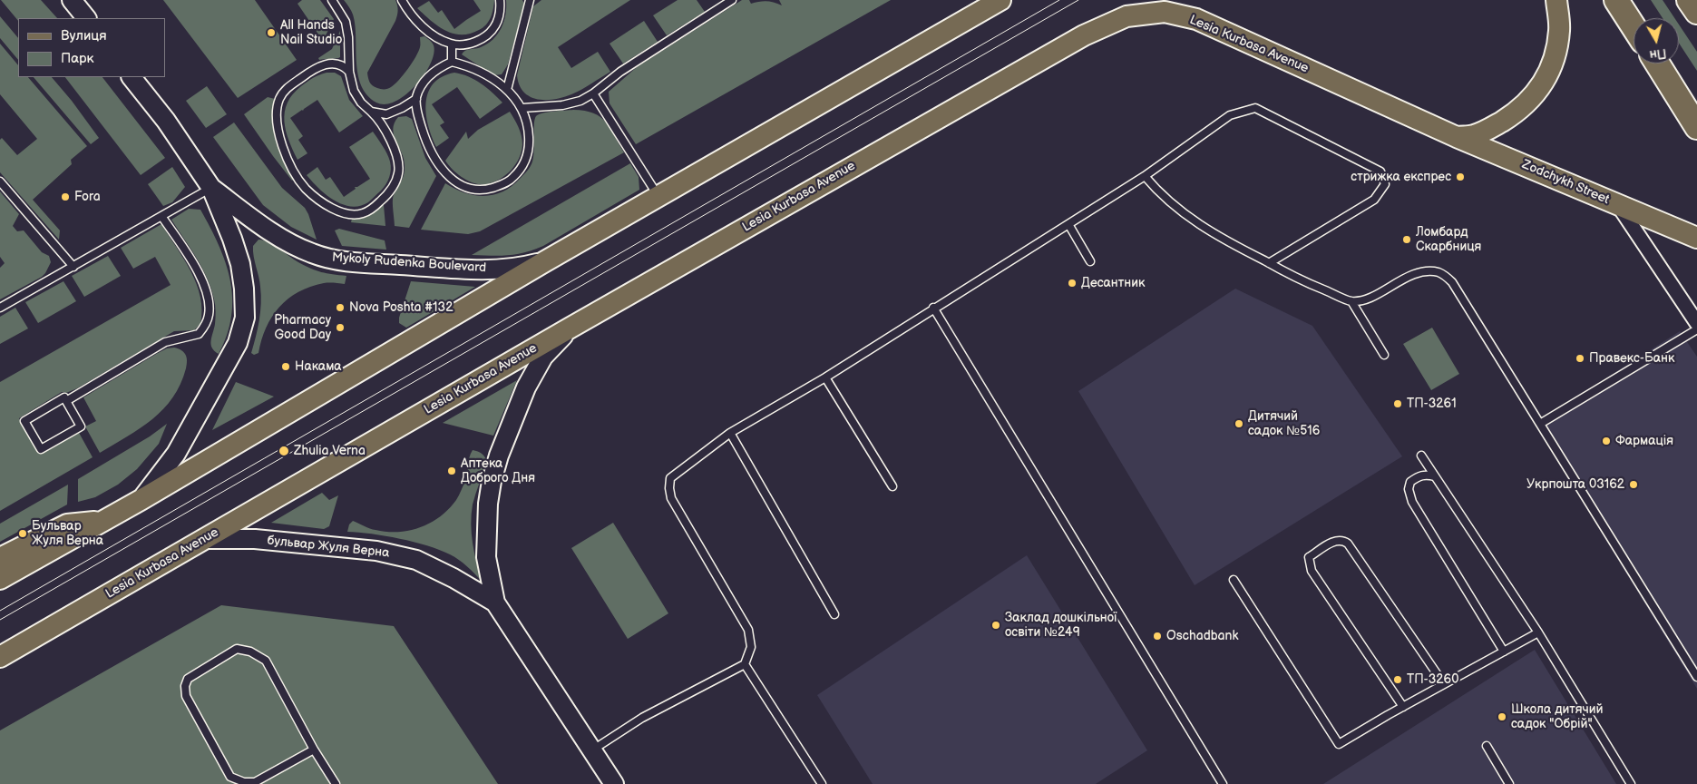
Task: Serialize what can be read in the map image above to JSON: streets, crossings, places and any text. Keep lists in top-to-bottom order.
{
  "streets": {
    "main road": ["Lesia Kurbasa Avenue", "Zodchykh Street"],
    "street": ["Mykoly Rudenka Boulevard", "бульвар Жуля Верна"]
  },
  "crossings": [
    ["Lesia Kurbasa Avenue", "Zodchykh Street"],
    ["Lesia Kurbasa Avenue", "бульвар Жуля Верна"]
  ],
  "places": [
    "All Hands Nail Studio",
    "стрижка експрес",
    "Fora",
    "Ломбард Скарбниця",
    "Десантник",
    "Nova Poshta #132",
    "Pharmacy Good Day",
    "Правекс-Банк",
    "Накама",
    "ТП-3261",
    "Дитячий садок №516",
    "Фармація",
    "Zhulia Verna",
    "Аптека Доброго Дня",
    "Укрпошта 03162",
    "Бульвар Жуля Верна",
    "Заклад дошкільної освіти №249",
    "Oschadbank",
    "ТП-3260",
    "Школа дитячий садок \"Обрій\""
  ],
  "legend": ["Вулиця", "Парк"],
  "north": "bottom"
}
